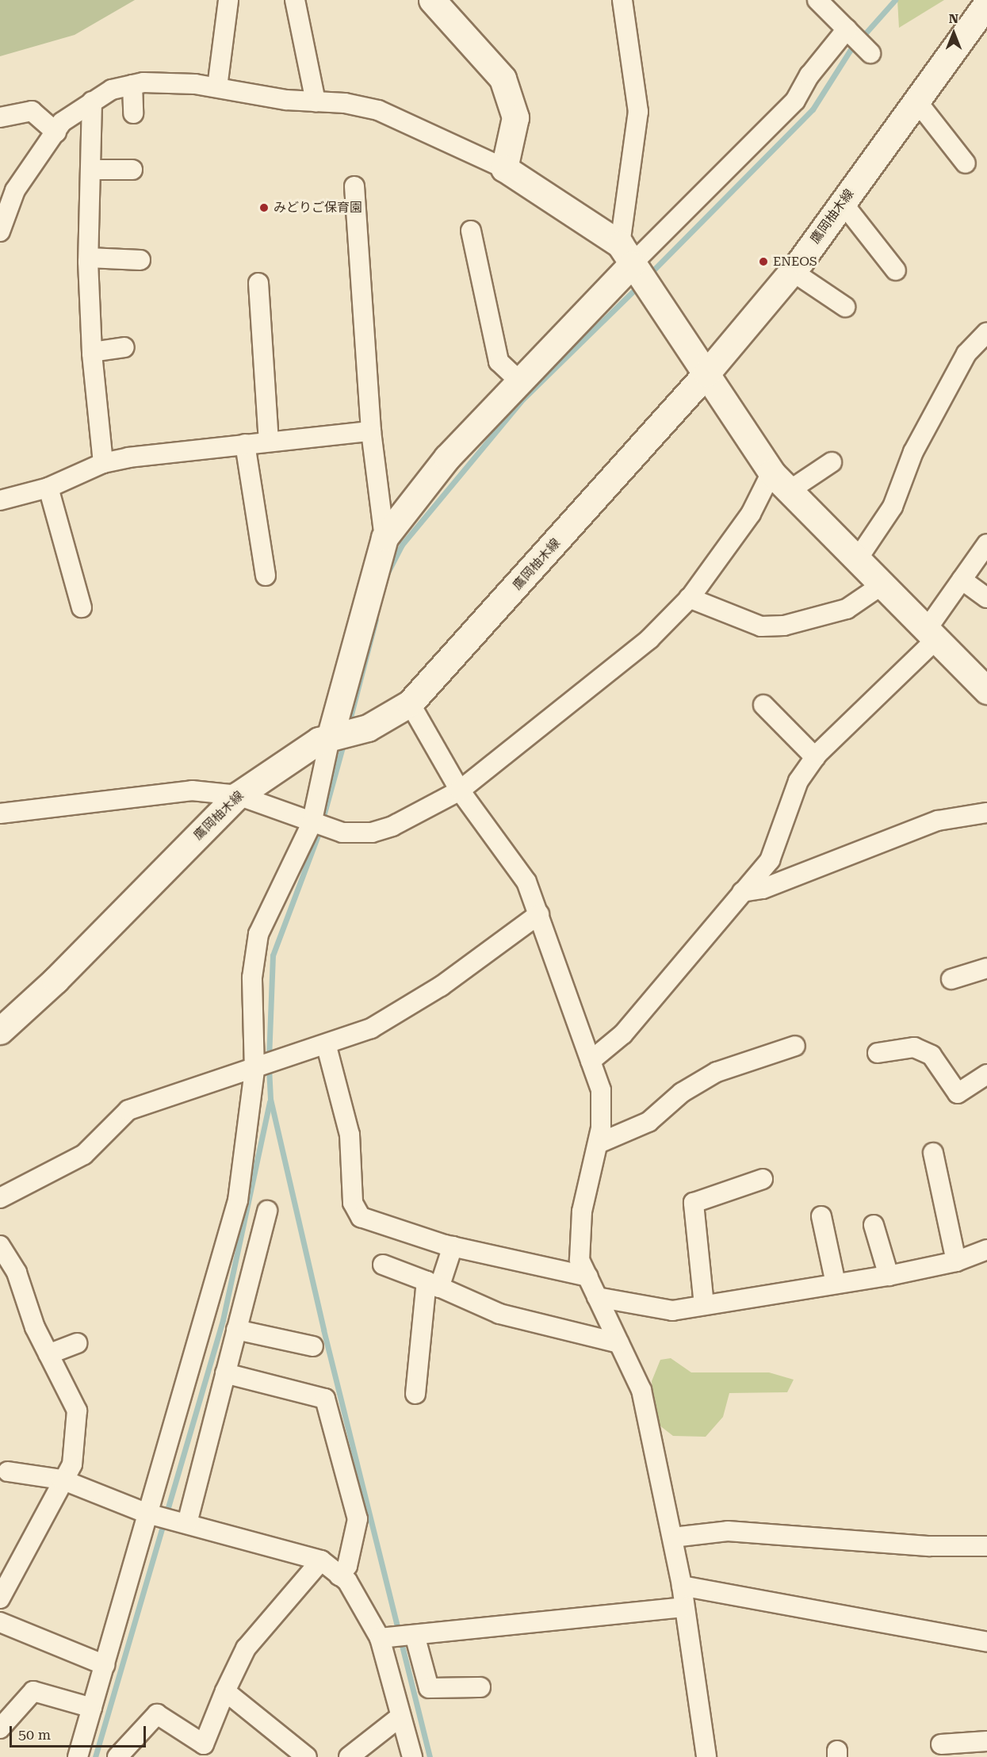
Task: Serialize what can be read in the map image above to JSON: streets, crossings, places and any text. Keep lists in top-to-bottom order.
{
  "streets": {
    "main road": ["鷹岡柚木線"]
  },
  "places": ["みどりご保育園", "ENEOS"],
  "scale_bar": "50 m",
  "north": "top"
}
